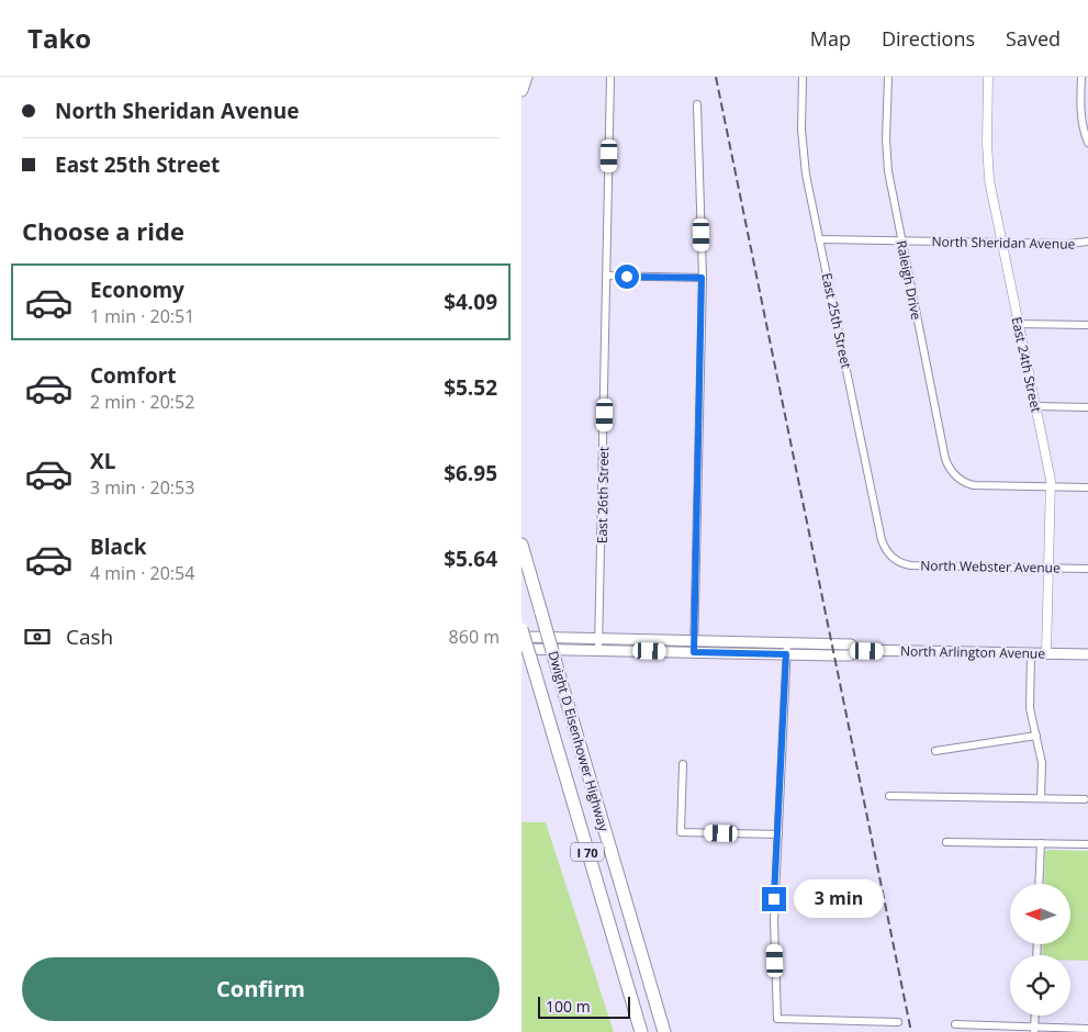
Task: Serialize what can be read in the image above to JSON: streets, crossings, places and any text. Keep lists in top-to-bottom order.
{
  "streets": {
    "highway": ["Dwight D Eisenhower Highway", "I 70"],
    "main road": ["North Arlington Avenue"],
    "street": [
      "North Sheridan Avenue",
      "Raleigh Drive",
      "East 25th Street",
      "East 24th Street",
      "East 26th Street",
      "North Webster Avenue"
    ]
  },
  "crossings": [
    ["North Sheridan Avenue", "Raleigh Drive"],
    ["North Sheridan Avenue", "East 25th Street"],
    ["North Sheridan Avenue", "East 24th Street"],
    ["Raleigh Drive", "East 24th Street"],
    ["East 25th Street", "North Webster Avenue"],
    ["East 24th Street", "North Webster Avenue"],
    ["East 24th Street", "North Arlington Avenue"],
    ["East 26th Street", "North Arlington Avenue"]
  ],
  "scale_bar": "100 m",
  "north": "left",
  "page": {
    "header": "Tako",
    "nav": ["Map", "Directions", "Saved"],
    "banner": ["North Sheridan Avenue", "East 25th Street"],
    "heading": "Choose a ride",
    "list": [
      {
        "name": "Economy",
        "note": "1 min · 20:51",
        "value": "$4.09"
      },
      {
        "name": "Comfort",
        "note": "2 min · 20:52",
        "value": "$5.52"
      },
      {
        "name": "XL",
        "note": "3 min · 20:53",
        "value": "$6.95"
      },
      {
        "name": "Black",
        "note": "4 min · 20:54",
        "value": "$5.64"
      }
    ],
    "pay": ["Cash", "860 m"],
    "bubble": "3 min",
    "buttons": "Confirm",
    "scale": "100 m"
  }
}
